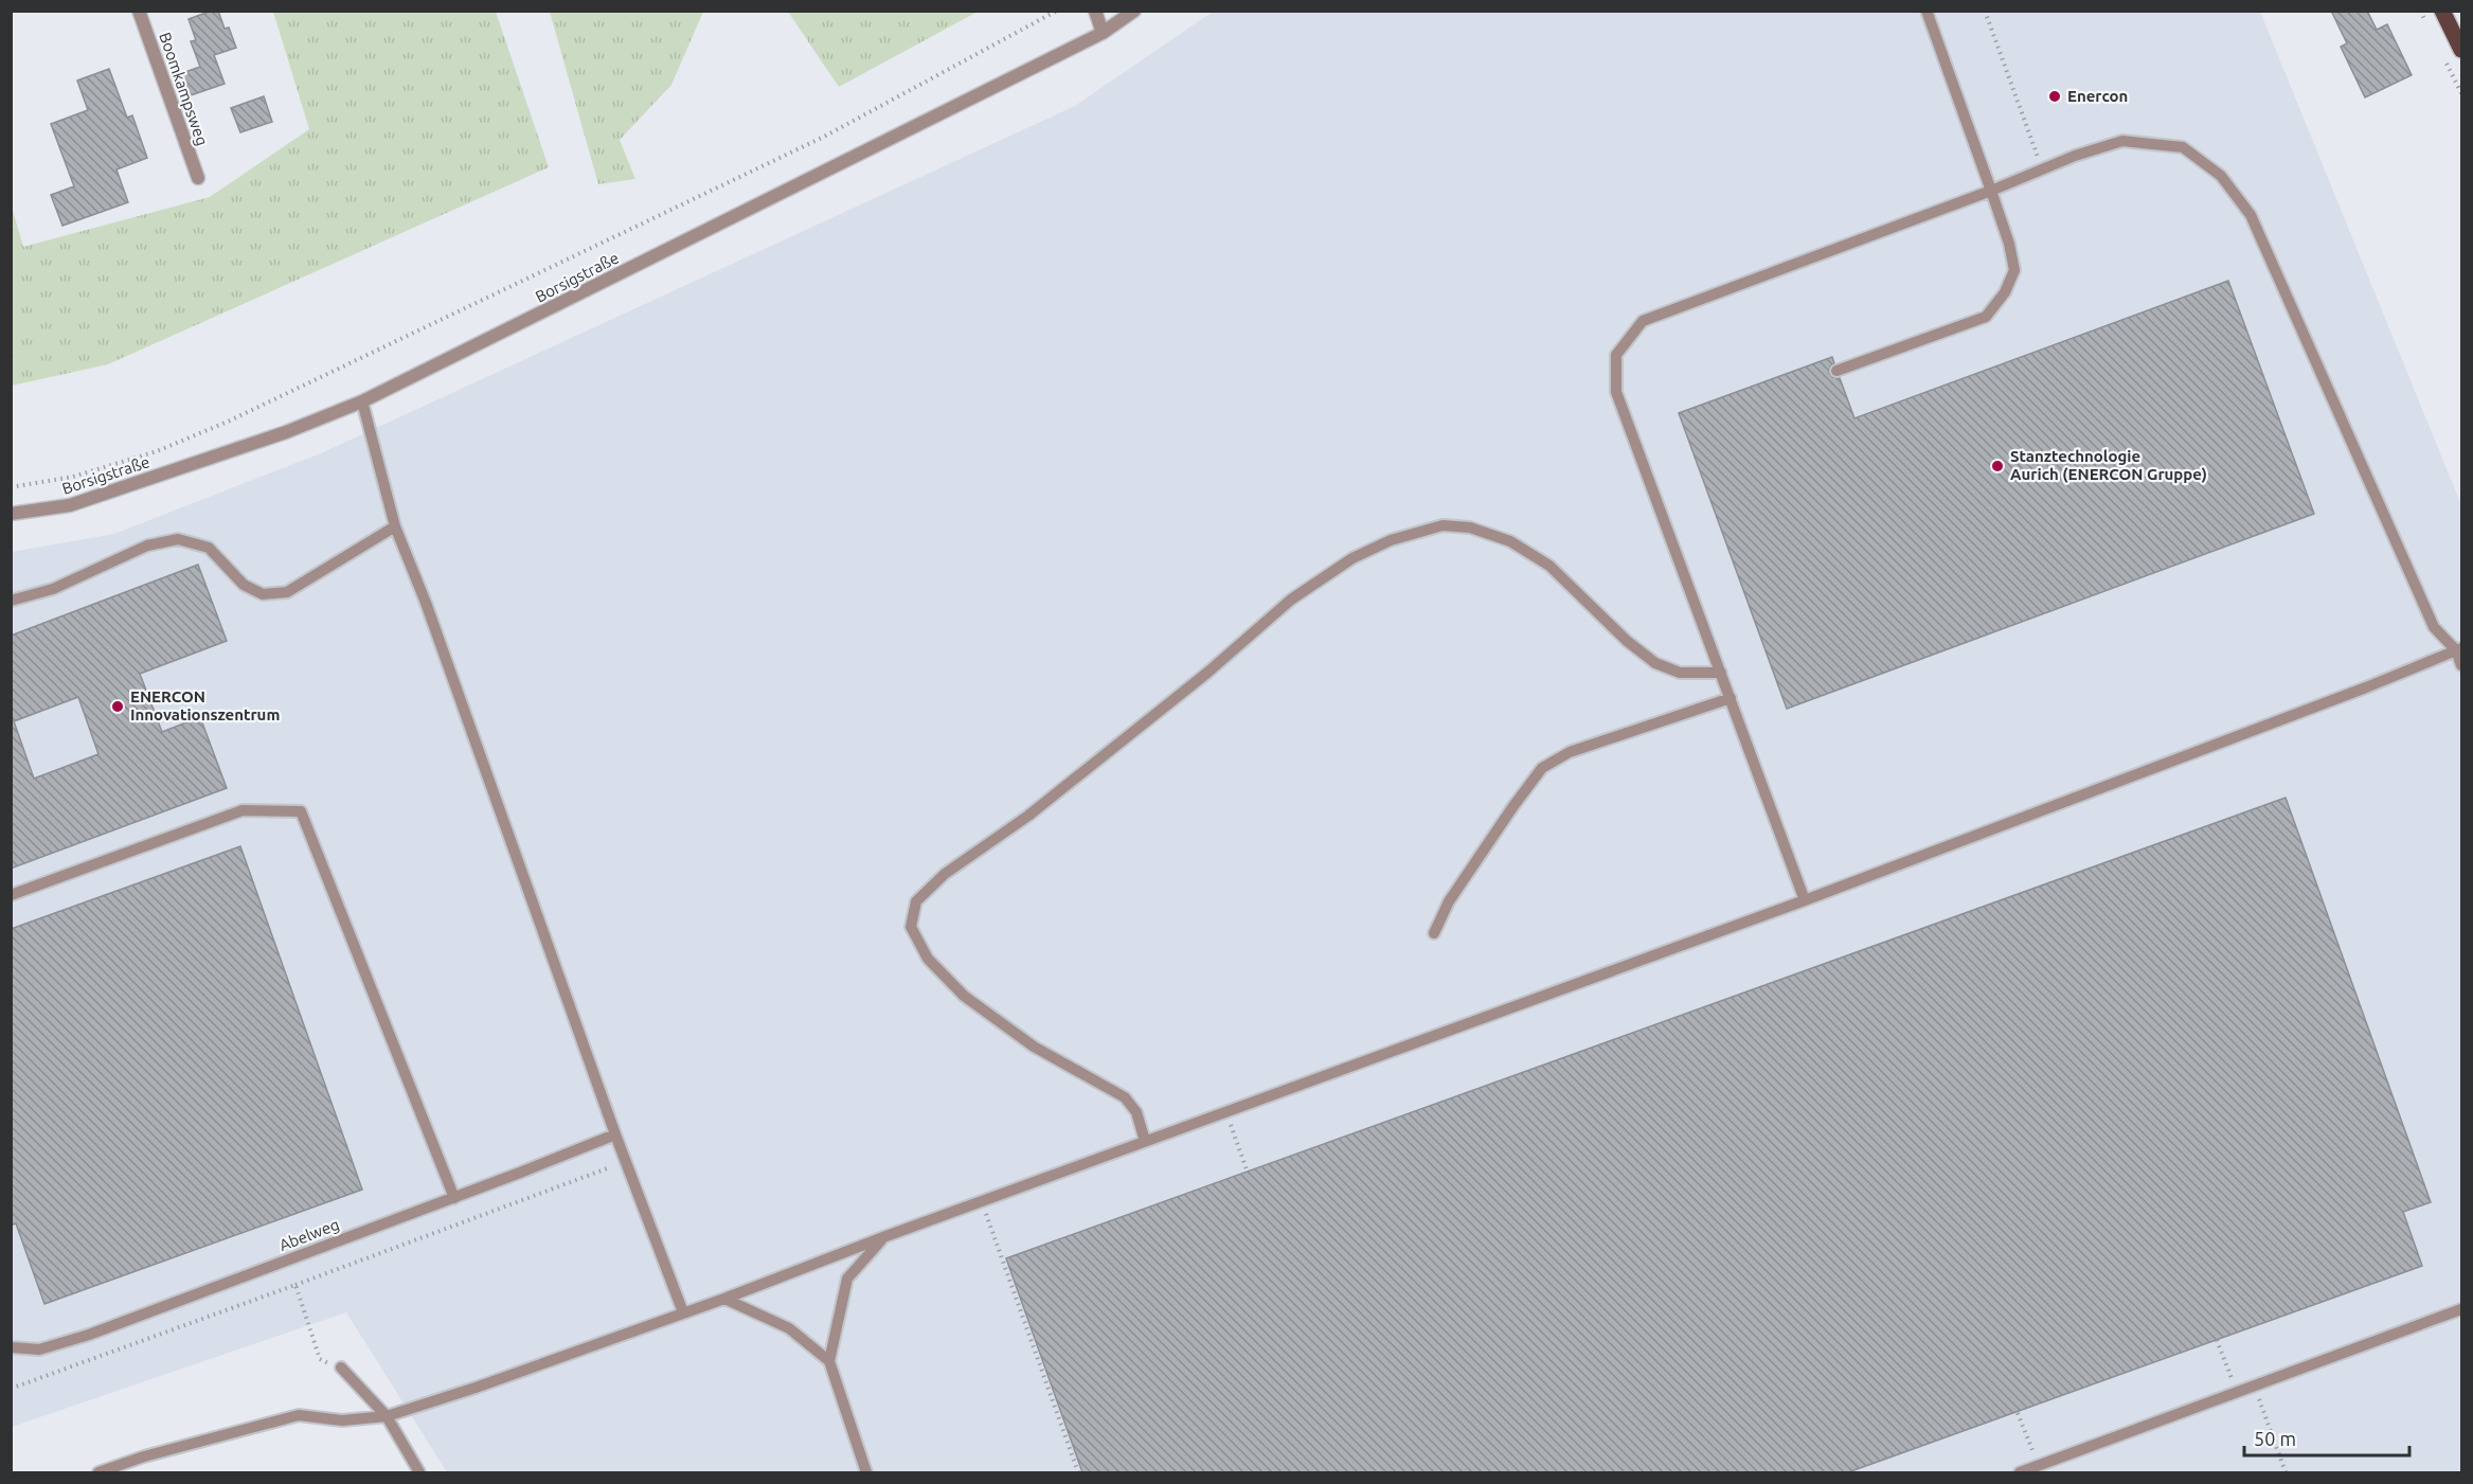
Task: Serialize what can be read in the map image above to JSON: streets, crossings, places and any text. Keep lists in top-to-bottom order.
{
  "streets": {
    "street": ["Boomkampsweg", "Borsigstraße"],
    "lane": ["Abelweg"]
  },
  "places": ["Enercon", "Stanztechnologie Aurich (ENERCON Gruppe)", "ENERCON Innovationszentrum"],
  "scale_bar": "50 m"
}
